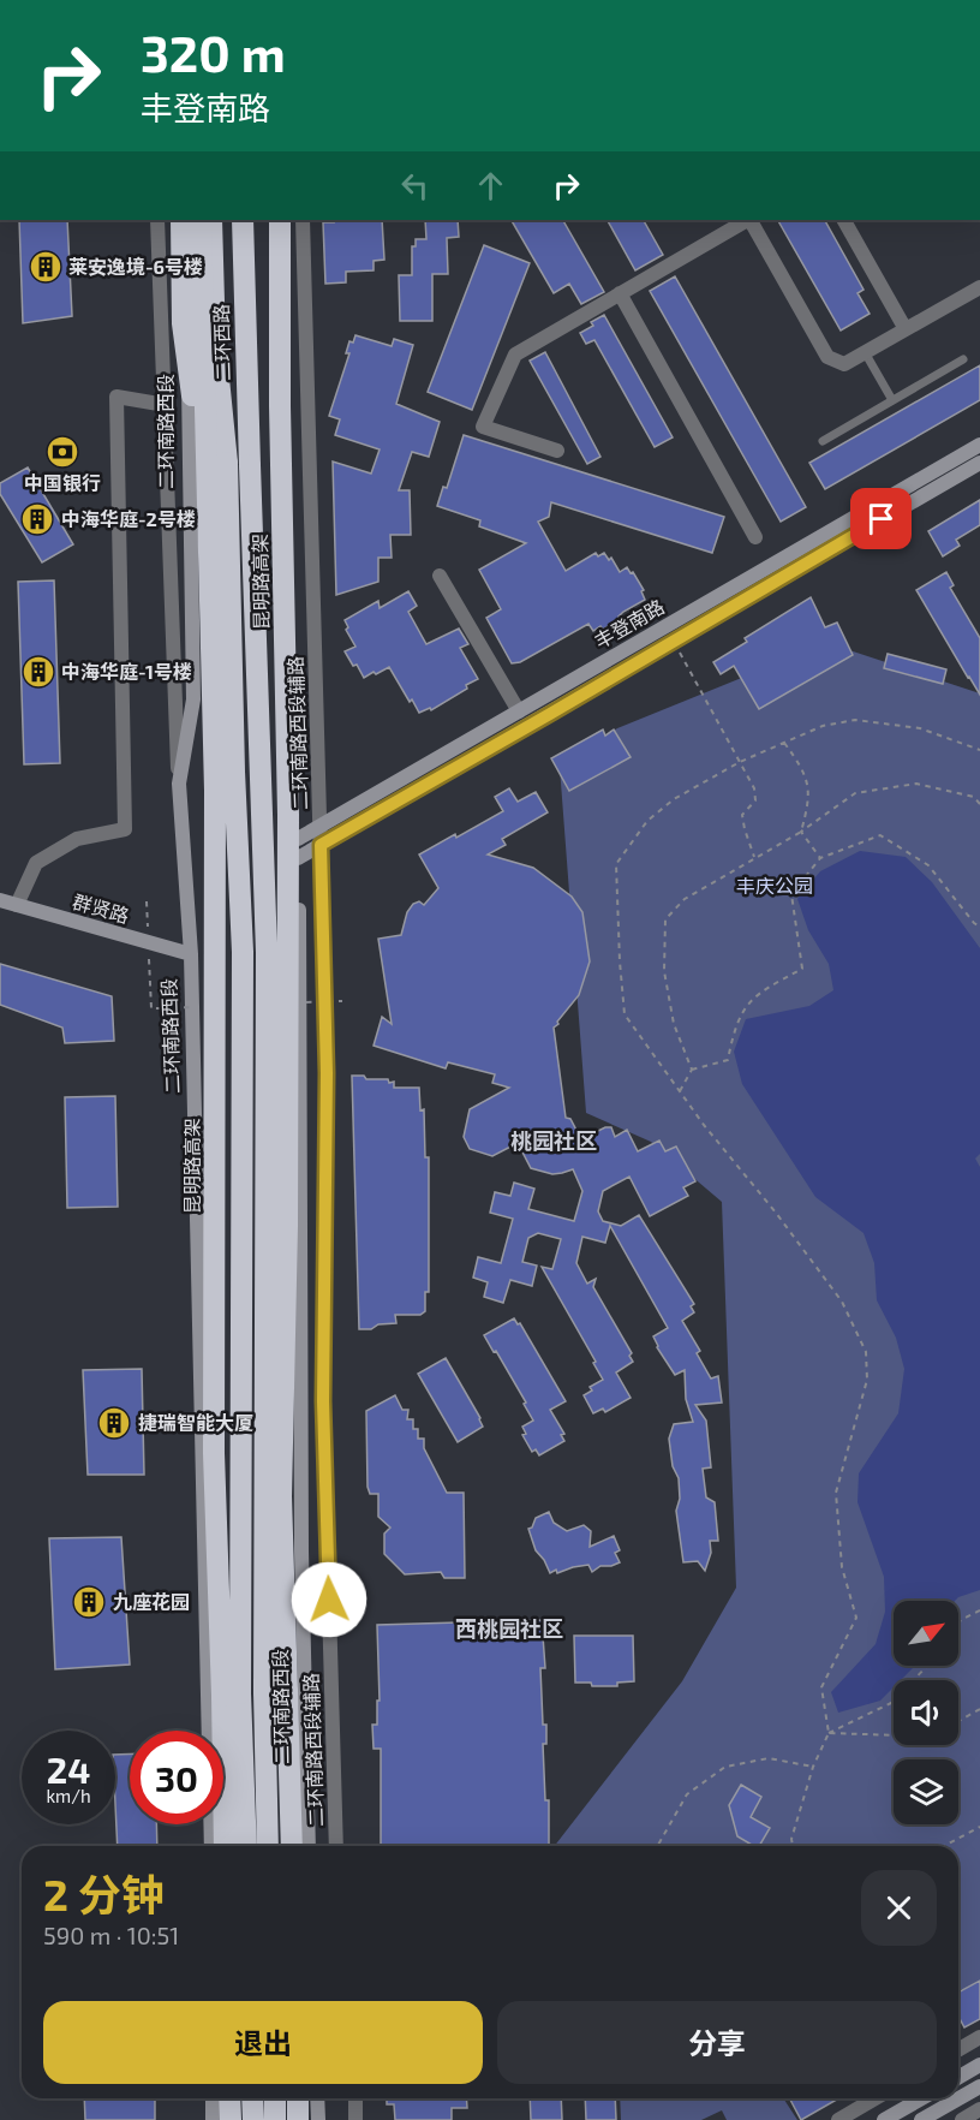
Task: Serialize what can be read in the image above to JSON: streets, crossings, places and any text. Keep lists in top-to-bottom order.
{
  "streets": {
    "highway": ["二环西路", "二环南路西段", "昆明路高架"],
    "main road": ["丰登南路", "群贤路"],
    "street": ["二环南路西段辅路"]
  },
  "crossings": [
    ["二环西路", "二环南路西段"],
    ["二环南路西段", "丰登南路"],
    ["二环南路西段", "群贤路"],
    ["丰登南路", "二环南路西段辅路"]
  ],
  "districts": ["桃园社区", "西桃园社区"],
  "parks": ["丰庆公园"],
  "places": {
    "building": [
      "莱安逸境-6号楼",
      "中海华庭-2号楼",
      "中海华庭-1号楼",
      "捷瑞智能大厦",
      "九座花园"
    ],
    "bank": ["中国银行"]
  },
  "north": "top right",
  "page": {
    "turn": ["320 m", "丰登南路"],
    "speed": "24 km/h",
    "limit": "30",
    "heading": ["2 分钟", "590 m · 10:51"],
    "buttons": ["退出", "分享"]
  }
}
